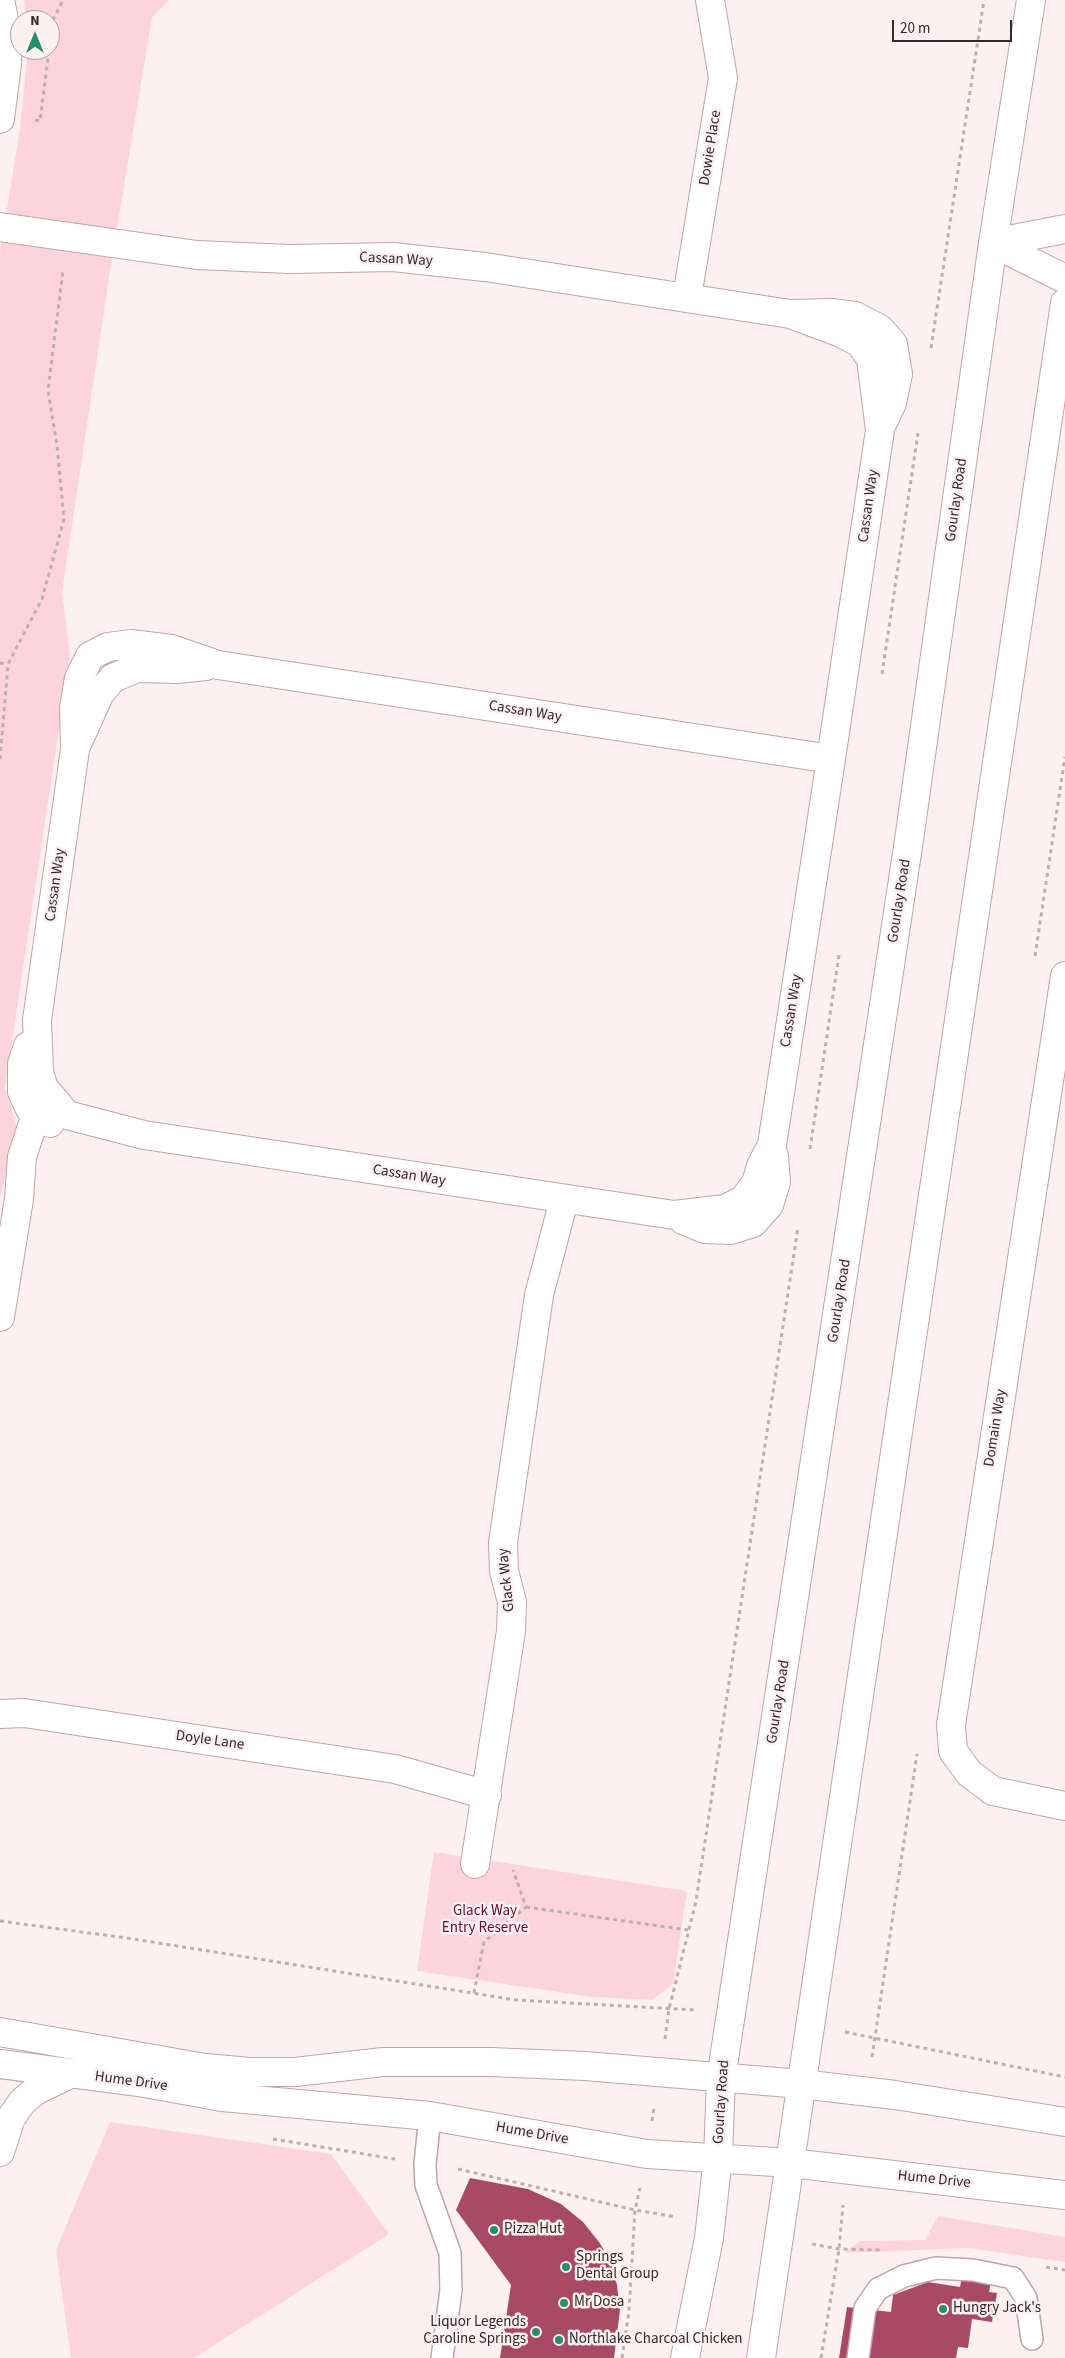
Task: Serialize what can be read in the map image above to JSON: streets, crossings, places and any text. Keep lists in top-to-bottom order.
{
  "streets": {
    "street": [
      "Dowie Place",
      "Cassan Way",
      "Gourlay Road",
      "Domain Way",
      "Glack Way",
      "Doyle Lane",
      "Hume Drive"
    ]
  },
  "crossings": [
    ["Dowie Place", "Cassan Way"],
    ["Cassan Way", "Glack Way"],
    ["Gourlay Road", "Hume Drive"],
    ["Glack Way", "Doyle Lane"]
  ],
  "parks": ["Glack Way Entry Reserve"],
  "places": [
    "Pizza Hut",
    "Springs Dental Group",
    "Mr Dosa",
    "Hungry Jack's",
    "Liquor Legends Caroline Springs",
    "Northlake Charcoal Chicken"
  ],
  "scale_bar": "20 m",
  "north": "top"
}
